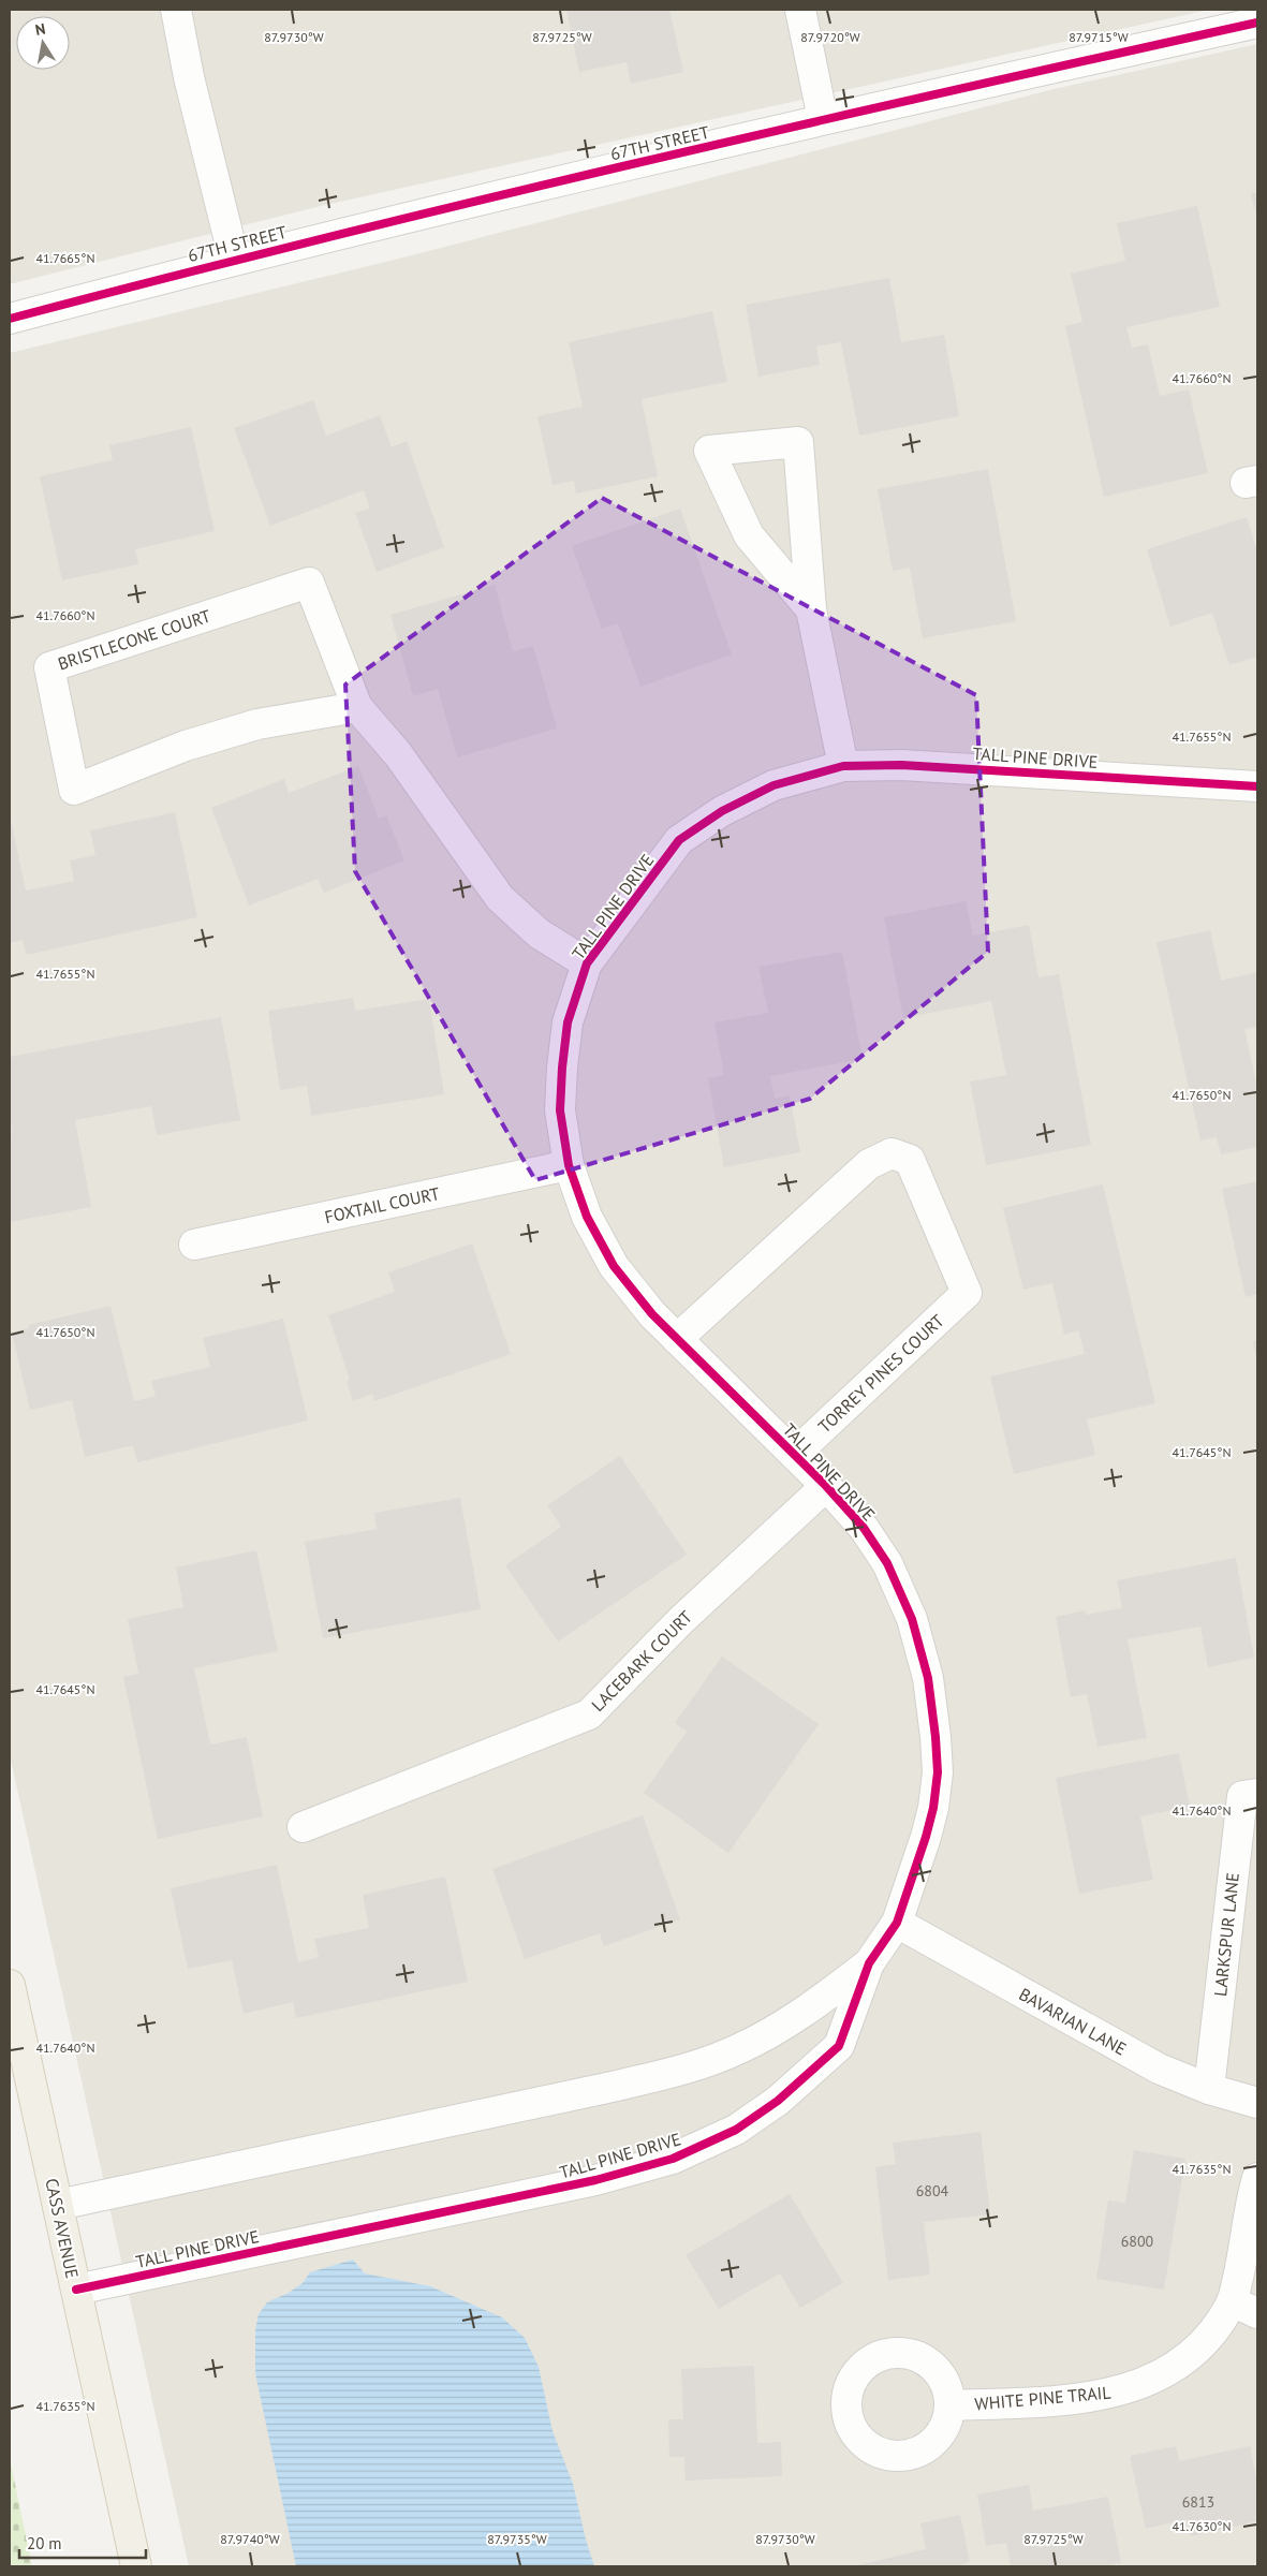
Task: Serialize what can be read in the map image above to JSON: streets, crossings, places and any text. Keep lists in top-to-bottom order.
{
  "streets": {
    "main road": ["CASS AVENUE"],
    "street": [
      "67TH STREET",
      "BRISTLECONE COURT",
      "TALL PINE DRIVE",
      "FOXTAIL COURT",
      "TORREY PINES COURT",
      "LACEBARK COURT",
      "LARKSPUR LANE",
      "BAVARIAN LANE",
      "WHITE PINE TRAIL"
    ]
  },
  "crossings": [
    ["BRISTLECONE COURT", "TALL PINE DRIVE"],
    ["TALL PINE DRIVE", "FOXTAIL COURT"],
    ["TALL PINE DRIVE", "TORREY PINES COURT"],
    ["TALL PINE DRIVE", "LACEBARK COURT"],
    ["TALL PINE DRIVE", "BAVARIAN LANE"],
    ["TALL PINE DRIVE", "CASS AVENUE"],
    ["LARKSPUR LANE", "BAVARIAN LANE"]
  ],
  "house_numbers": ["6804", "6800", "6813"],
  "scale_bar": "20 m",
  "north": "top",
  "coordinates": [
    "87.9730°W",
    "87.9725°W",
    "87.9720°W",
    "87.9715°W",
    "41.7665°N",
    "41.7660°N",
    "41.7655°N",
    "41.7650°N",
    "41.7645°N",
    "41.7640°N",
    "41.7635°N",
    "41.7630°N",
    "87.9740°W",
    "87.9735°W"
  ]
}
